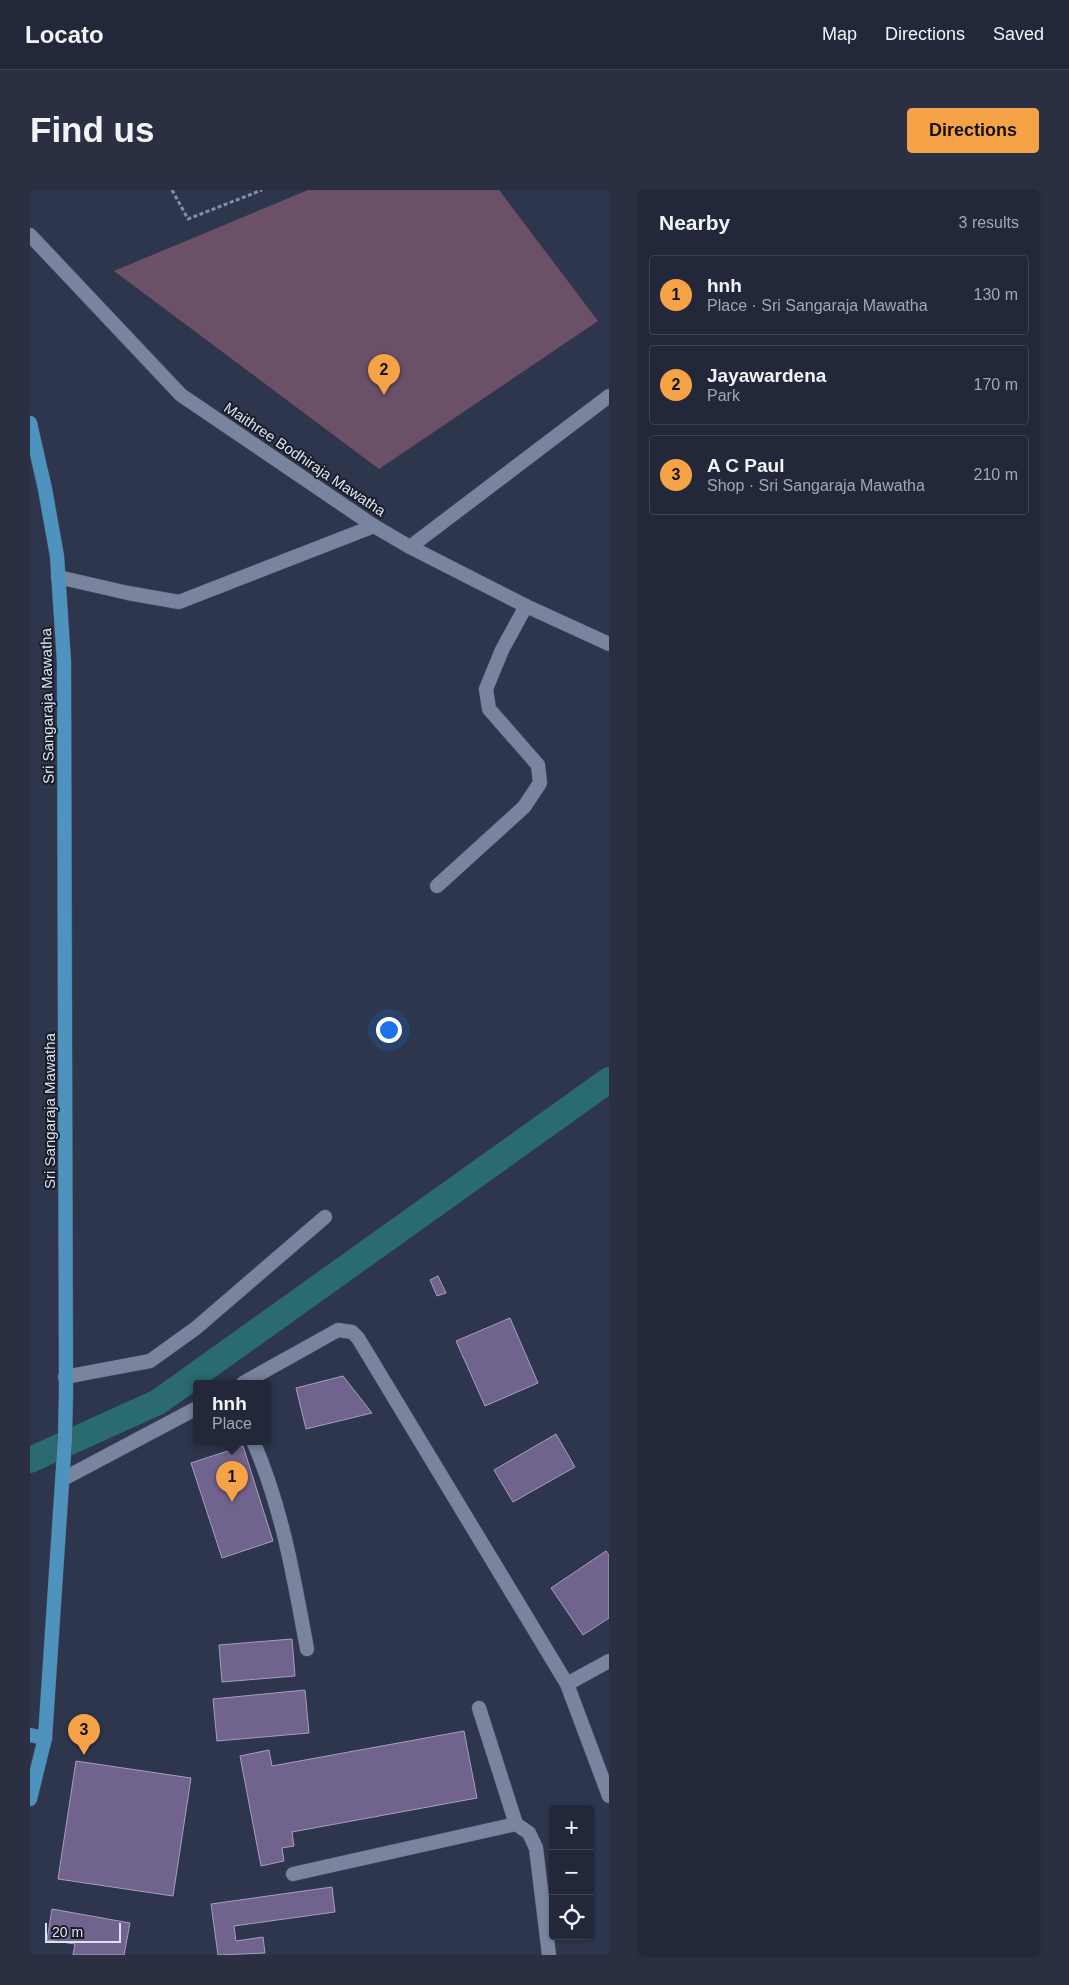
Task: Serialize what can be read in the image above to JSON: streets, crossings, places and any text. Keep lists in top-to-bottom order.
{
  "streets": {
    "main road": ["Sri Sangaraja Mawatha"],
    "street": ["Maithree Bodhiraja Mawatha"]
  },
  "scale_bar": "20 m",
  "page": {
    "header": "Locato",
    "nav": ["Map", "Directions", "Saved"],
    "buttons": "Directions",
    "title": "Find us",
    "heading": ["Nearby", "3 results"],
    "list": [
      {
        "mark": "1",
        "name": "hnh",
        "note": "Place · Sri Sangaraja Mawatha",
        "value": "130 m"
      },
      {
        "mark": "2",
        "name": "Jayawardena",
        "note": "Park",
        "value": "170 m"
      },
      {
        "mark": "3",
        "name": "A C Paul",
        "note": "Shop · Sri Sangaraja Mawatha",
        "value": "210 m"
      }
    ],
    "pins": ["2", "1", "3"],
    "popup": ["hnh", "Place"],
    "map_buttons": ["+", "−"],
    "scale": "20 m"
  }
}
